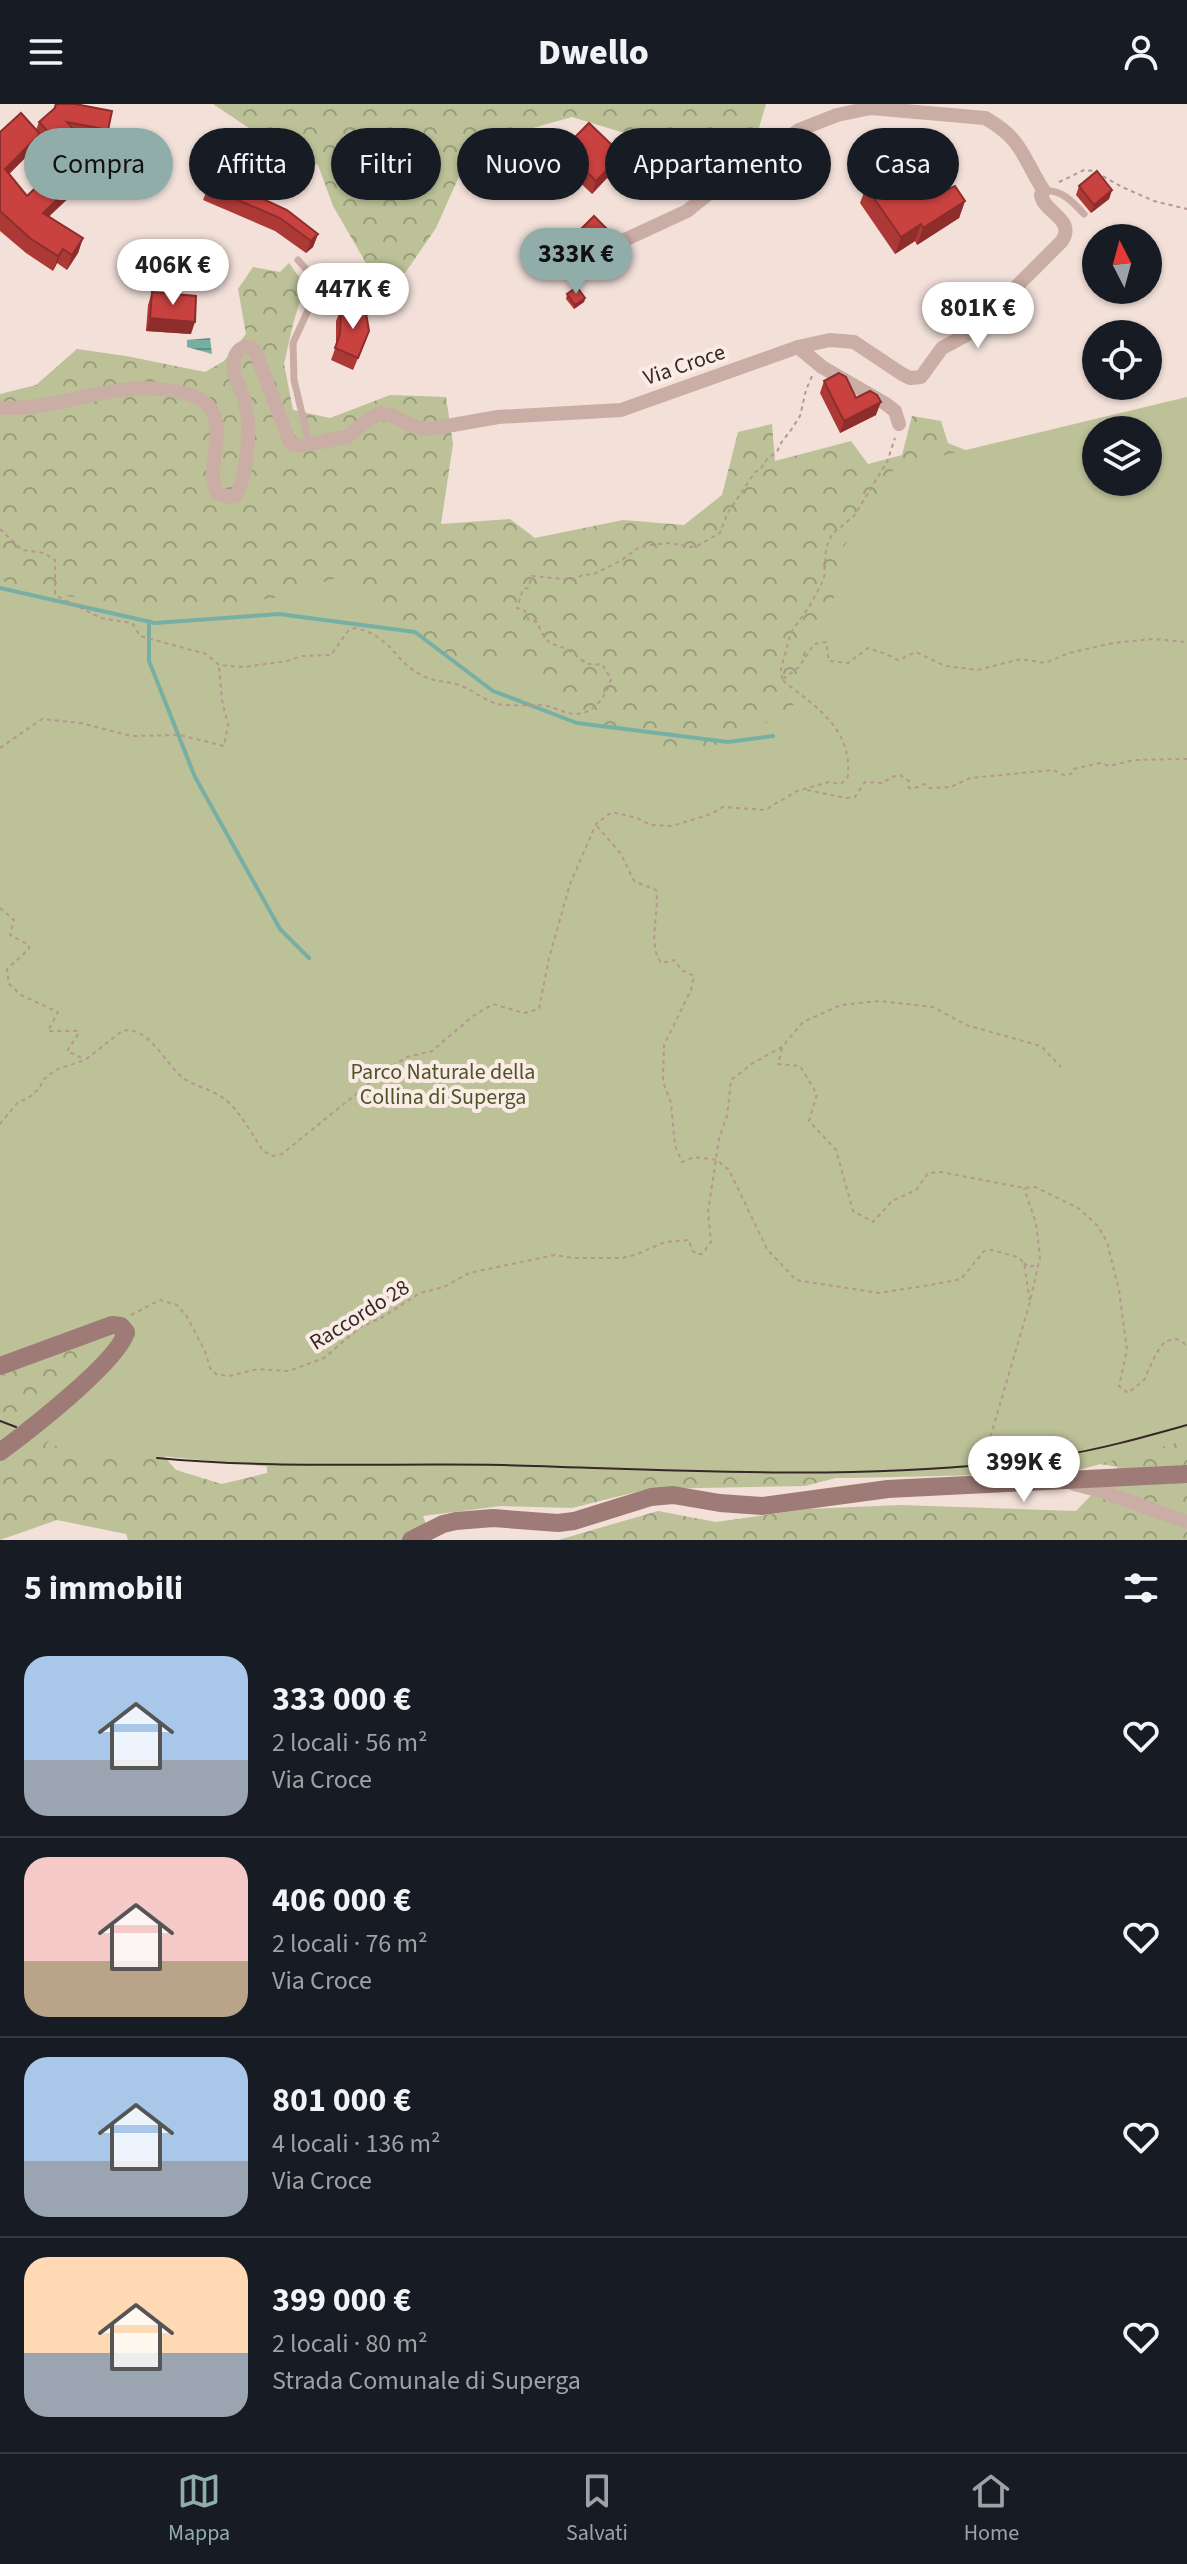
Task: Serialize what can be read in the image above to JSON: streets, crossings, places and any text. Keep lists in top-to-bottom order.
{
  "streets": {
    "street": ["Via Croce"],
    "path": ["Raccordo 28"]
  },
  "parks": ["Parco Naturale della Collina di Superga"],
  "north": "top",
  "page": {
    "header": "Dwello",
    "chip": [
      "Compra",
      "Affitta",
      "Filtri",
      "Nuovo",
      "Appartamento",
      "Casa"
    ],
    "price": [
      "333K €",
      "406K €",
      "447K €",
      "801K €",
      "399K €"
    ],
    "heading": "5 immobili",
    "list": [
      {
        "name": "333 000 €",
        "note": "2 locali · 56 m² · Via Croce"
      },
      {
        "name": "406 000 €",
        "note": "2 locali · 76 m² · Via Croce"
      },
      {
        "name": "801 000 €",
        "note": "4 locali · 136 m² · Via Croce"
      },
      {
        "name": "399 000 €",
        "note": "2 locali · 80 m² · Strada Comunale di Superga"
      }
    ],
    "tabs": ["Mappa", "Salvati", "Home"]
  }
}
